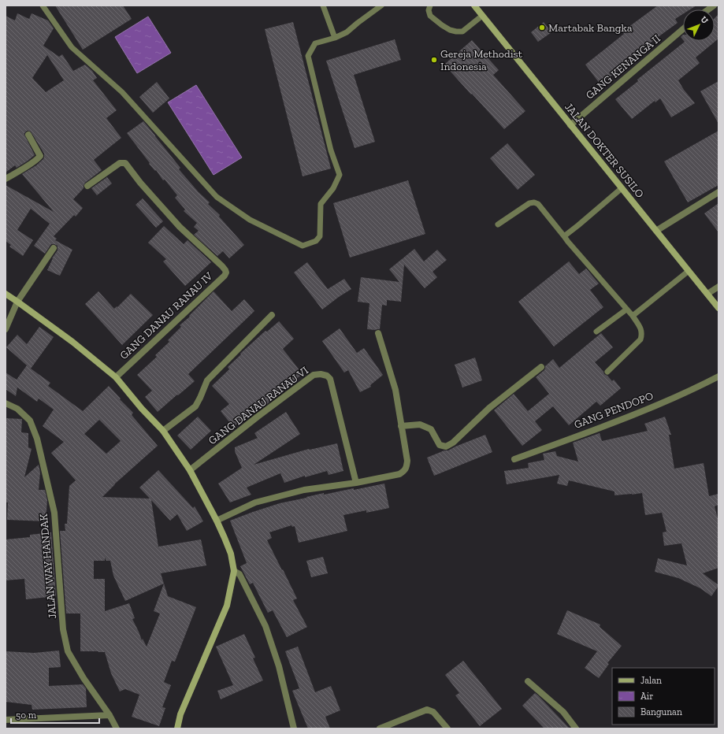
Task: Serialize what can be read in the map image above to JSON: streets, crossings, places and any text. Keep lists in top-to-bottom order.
{
  "streets": {
    "street": [
      "GANG KENANGA II",
      "JALAN DOKTER SUSILO",
      "GANG DANAU RANAU IV",
      "GANG DANAU RANAU VI",
      "GANG PENDOPO",
      "JALAN WAY HANDAK"
    ]
  },
  "crossings": [
    ["GANG KENANGA II", "JALAN DOKTER SUSILO"]
  ],
  "places": ["Martabak Bangka", "Gereja Methodist Indonesia"],
  "legend": ["Jalan", "Air", "Bangunan"],
  "scale_bar": "50 m",
  "north": "top right"
}
